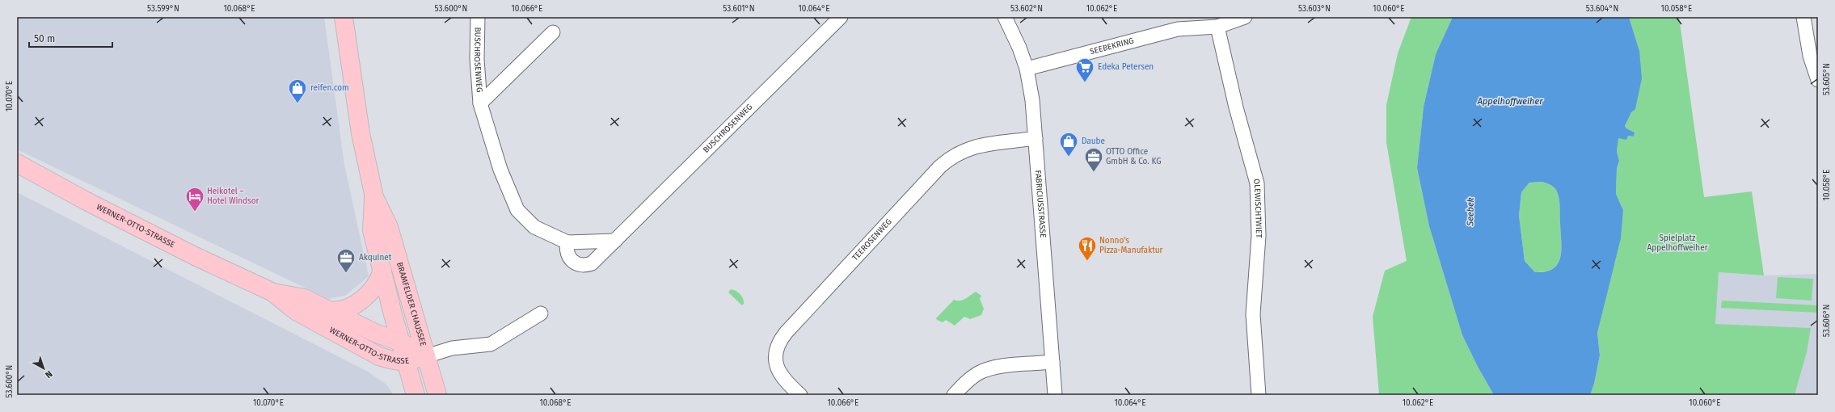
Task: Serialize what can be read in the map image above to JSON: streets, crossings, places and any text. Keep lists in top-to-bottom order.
{
  "streets": {
    "main road": ["WERNER-OTTO-STRASSE", "BRAMFELDER CHAUSSEE"],
    "street": [
      "SEEBEKRING",
      "BUSCHROSENWEG",
      "FABRICIUSSTRASSE",
      "OLEWISCHTWIET",
      "TEEROSENWEG"
    ]
  },
  "crossings": [
    ["SEEBEKRING", "FABRICIUSSTRASSE"],
    ["SEEBEKRING", "OLEWISCHTWIET"],
    ["FABRICIUSSTRASSE", "TEEROSENWEG"],
    ["WERNER-OTTO-STRASSE", "BRAMFELDER CHAUSSEE"]
  ],
  "water": ["Appelhoffweiher", "Seebek"],
  "parks": ["Spielplatz Appelhoffweiher"],
  "places": {
    "supermarket": ["Edeka Petersen"],
    "shop": ["reifen.com", "Daube"],
    "office": ["OTTO Office GmbH & Co. KG", "Akquinet"],
    "hotel": ["Heikotel – Hotel Windsor"],
    "restaurant": ["Nonno's Pizza-Manufaktur"]
  },
  "scale_bar": "50 m",
  "north": "bottom right",
  "coordinates": [
    "53.599°N",
    "10.068°E",
    "53.600°N",
    "10.066°E",
    "53.601°N",
    "10.064°E",
    "53.602°N",
    "10.062°E",
    "53.603°N",
    "10.060°E",
    "53.604°N",
    "10.058°E",
    "53.605°N",
    "10.070°E",
    "53.606°N"
  ]
}
